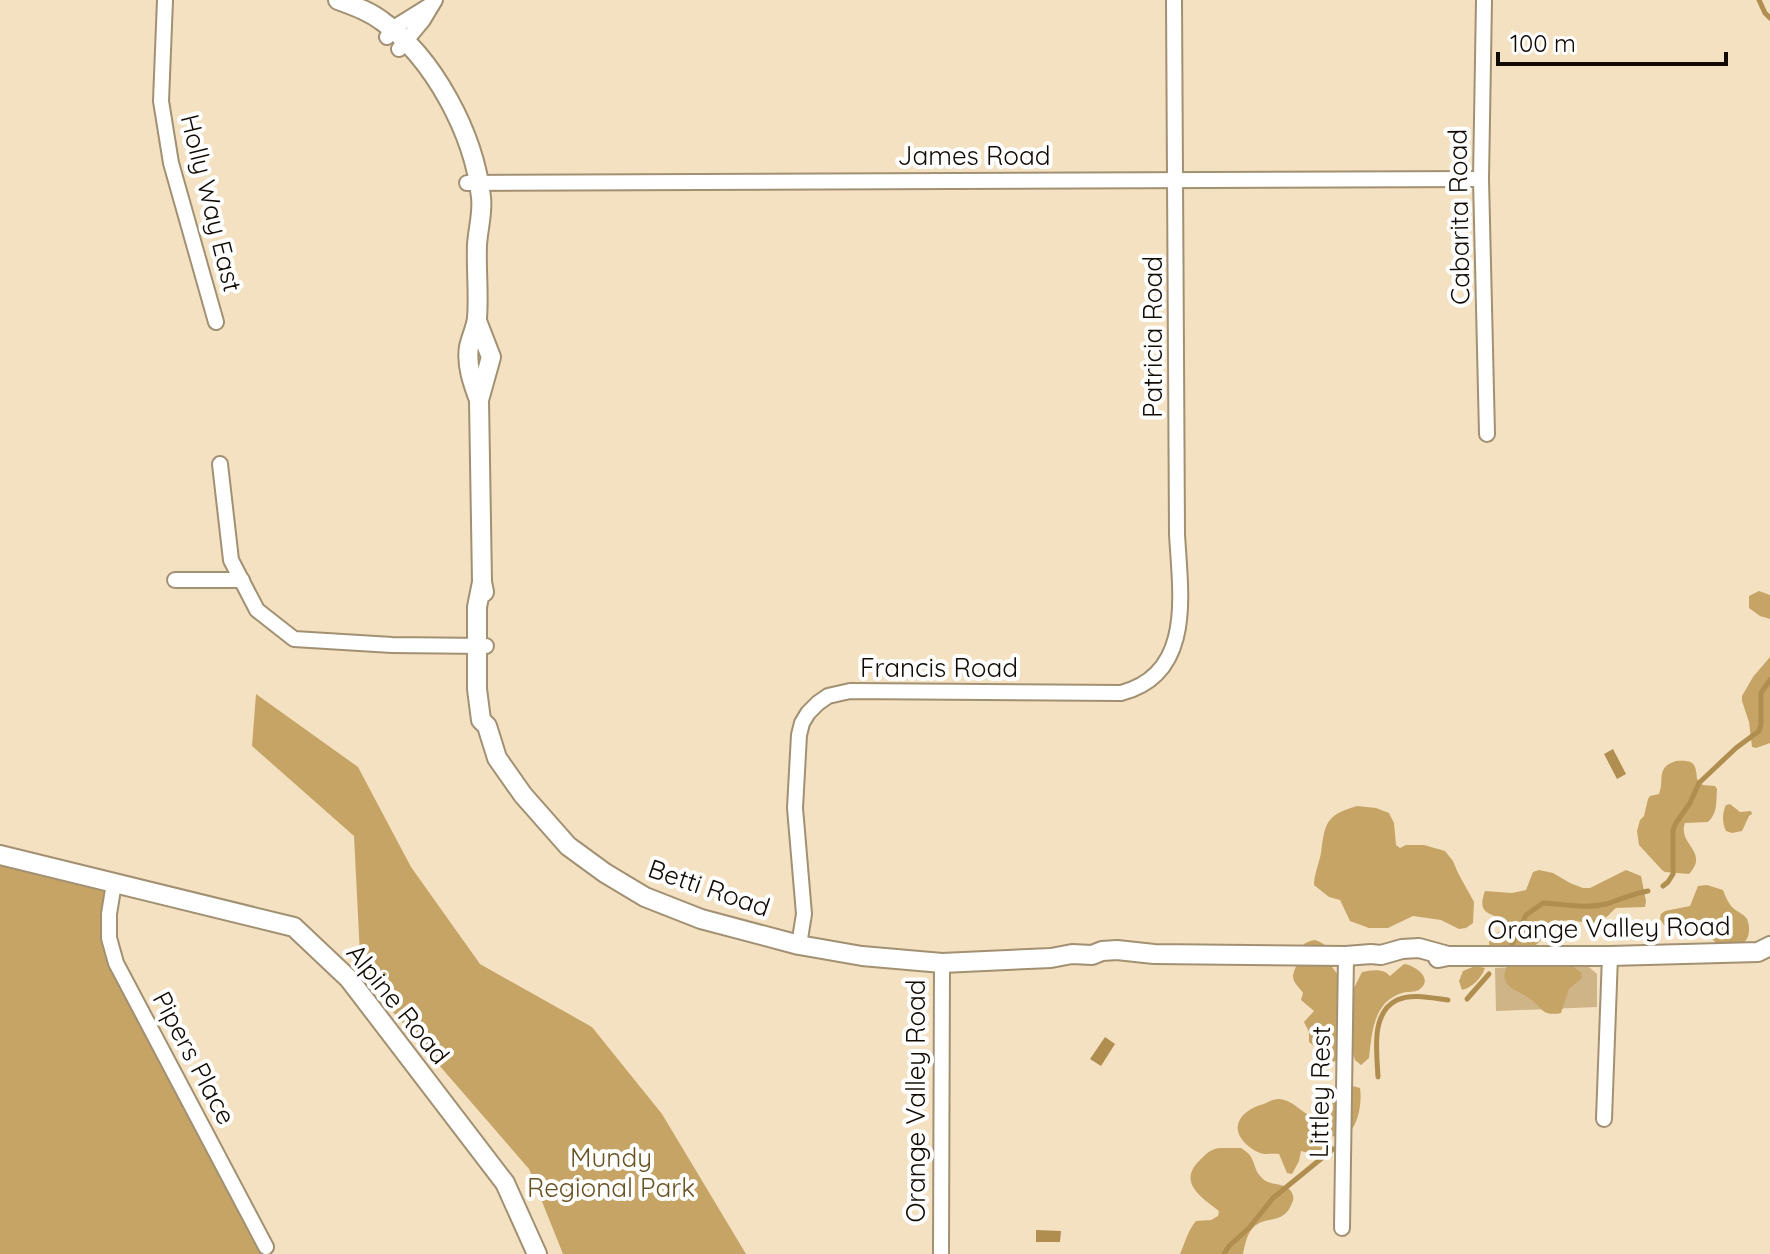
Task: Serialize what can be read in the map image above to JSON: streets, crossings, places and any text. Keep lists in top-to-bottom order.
{
  "streets": {
    "street": [
      "James Road",
      "Holly Way East",
      "Cabarita Road",
      "Patricia Road",
      "Francis Road",
      "Betti Road",
      "Orange Valley Road",
      "Alpine Road",
      "Pipers Place",
      "Littley Rest"
    ]
  },
  "crossings": [
    ["James Road", "Cabarita Road"],
    ["James Road", "Patricia Road"],
    ["James Road", "Betti Road"],
    ["Patricia Road", "Francis Road"],
    ["Francis Road", "Betti Road"],
    ["Betti Road", "Orange Valley Road"],
    ["Orange Valley Road", "Littley Rest"],
    ["Alpine Road", "Pipers Place"]
  ],
  "parks": ["Mundy Regional Park"],
  "scale_bar": "100 m"
}
